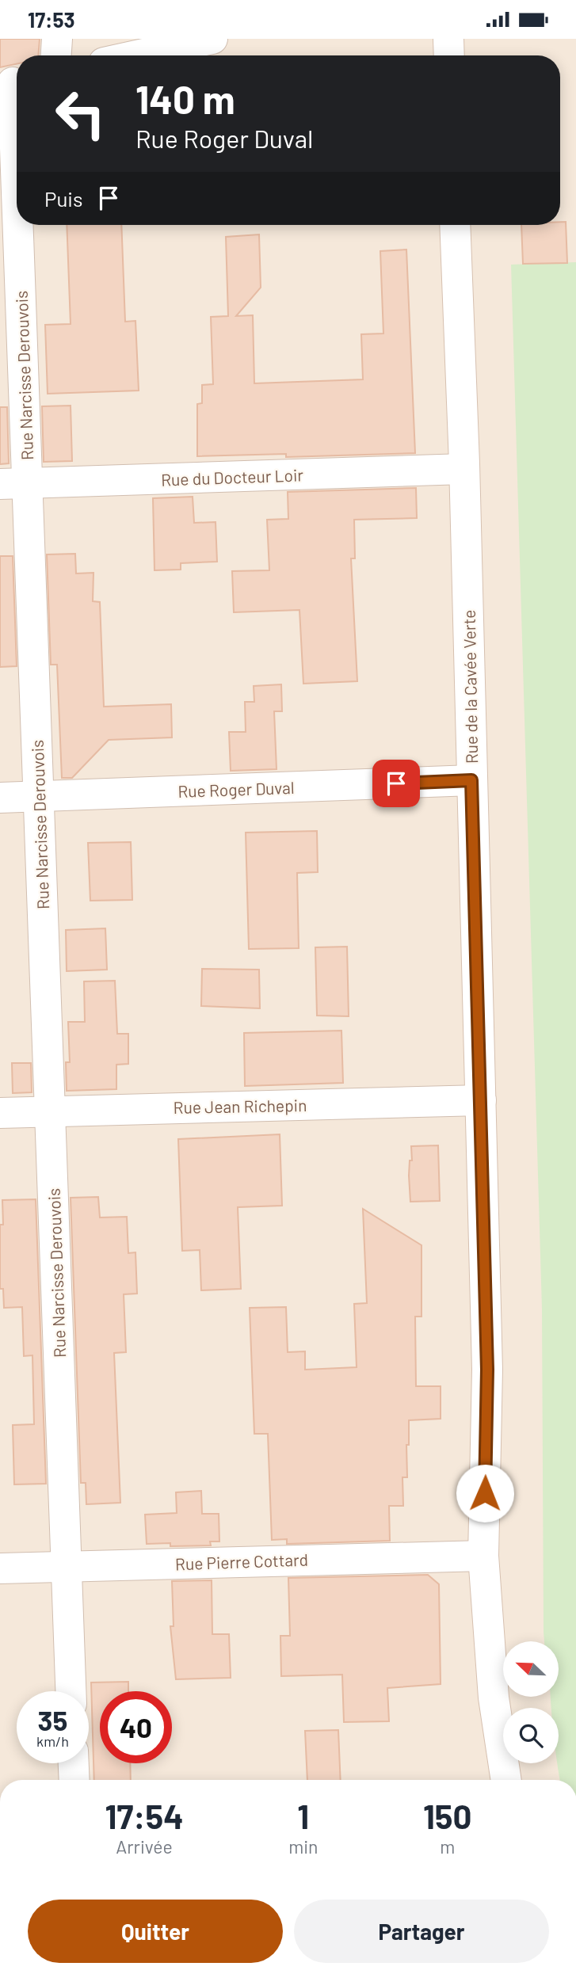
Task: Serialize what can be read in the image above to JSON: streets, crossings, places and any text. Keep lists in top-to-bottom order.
{
  "streets": {
    "street": [
      "Rue Narcisse Derouvois",
      "Rue du Docteur Loir",
      "Rue de la Cavée Verte",
      "Rue Roger Duval",
      "Rue Jean Richepin",
      "Rue Pierre Cottard"
    ]
  },
  "crossings": [
    ["Rue Narcisse Derouvois", "Rue du Docteur Loir"],
    ["Rue Narcisse Derouvois", "Rue Roger Duval"],
    ["Rue Narcisse Derouvois", "Rue Jean Richepin"],
    ["Rue Narcisse Derouvois", "Rue Pierre Cottard"],
    ["Rue du Docteur Loir", "Rue de la Cavée Verte"],
    ["Rue de la Cavée Verte", "Rue Roger Duval"],
    ["Rue de la Cavée Verte", "Rue Jean Richepin"],
    ["Rue de la Cavée Verte", "Rue Pierre Cottard"]
  ],
  "north": "top left",
  "page": {
    "status": "17:53",
    "turn": ["140 m", "Rue Roger Duval"],
    "then": "Puis",
    "speed": "35 km/h",
    "limit": "40",
    "eta": [
      "17:54",
      "Arrivée",
      "1",
      "min",
      "150",
      "m"
    ],
    "buttons": ["Quitter", "Partager"]
  }
}
